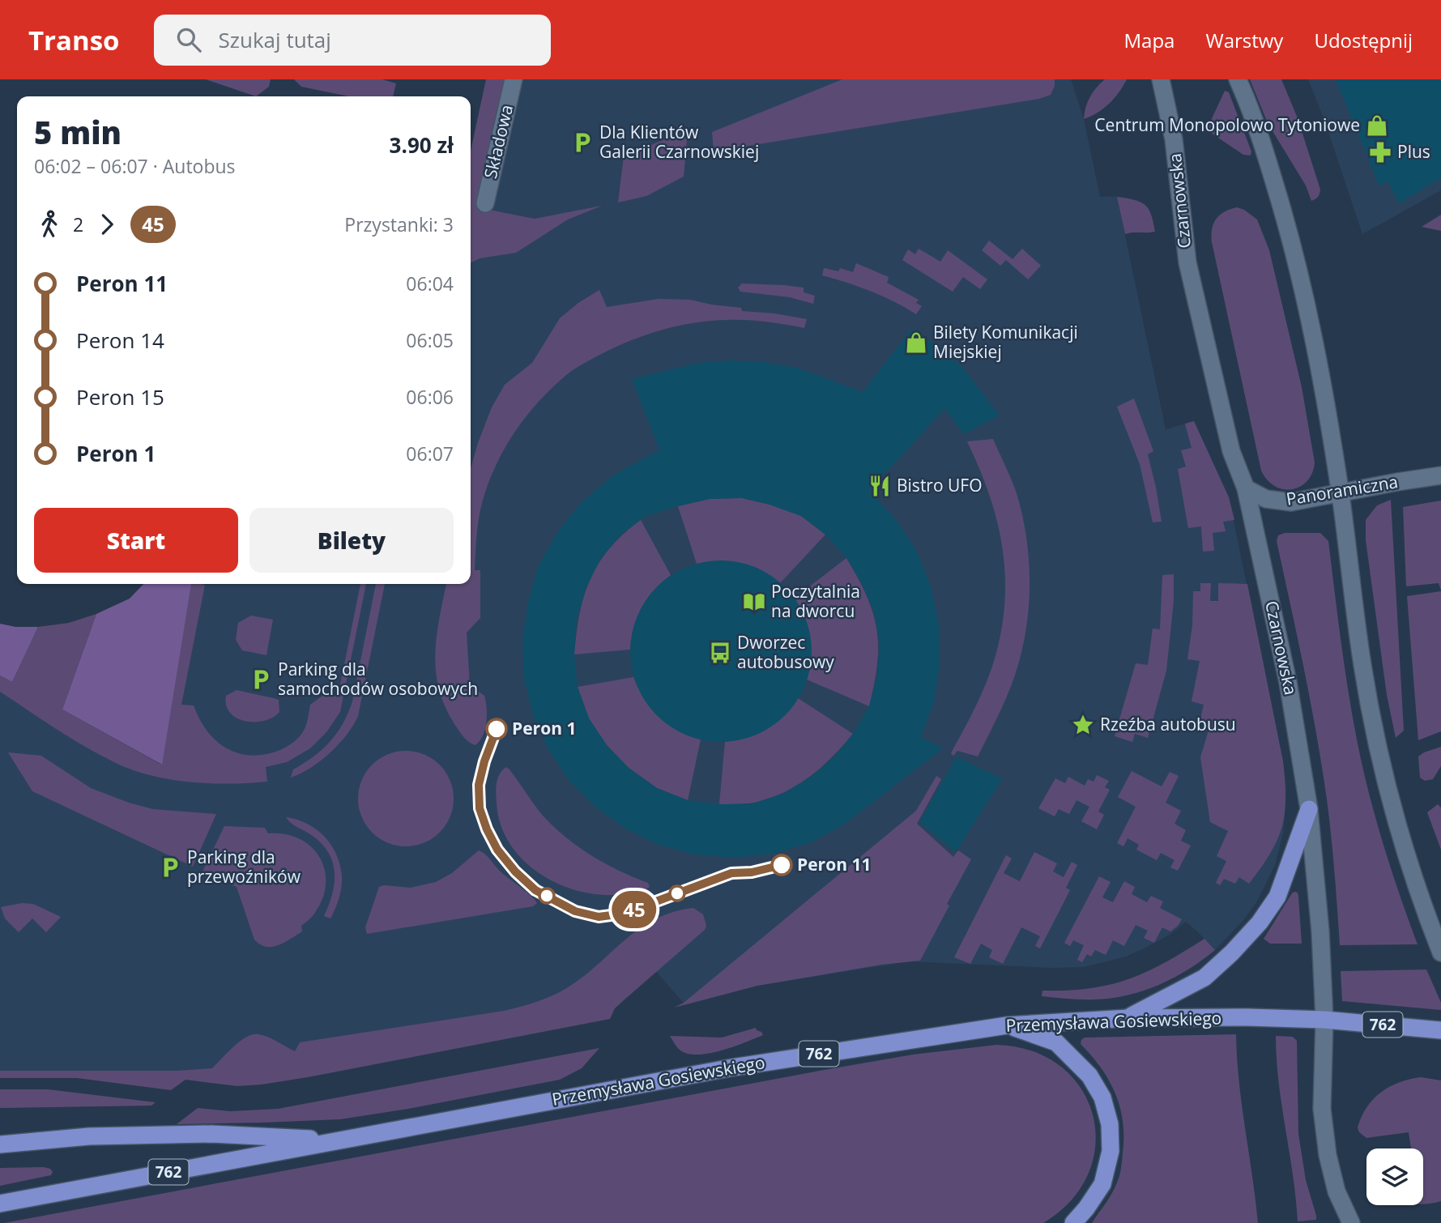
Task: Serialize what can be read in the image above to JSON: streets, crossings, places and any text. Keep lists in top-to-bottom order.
{
  "streets": {
    "main road": ["Przemysława Gosiewskiego", "762"],
    "street": ["Składowa", "Czarnowska", "Panoramiczna"]
  },
  "crossings": [
    ["Czarnowska", "Panoramiczna"],
    ["Czarnowska", "Przemysława Gosiewskiego"],
    ["Czarnowska", "762"],
    ["Przemysława Gosiewskiego", "762"]
  ],
  "places": {
    "shop": ["Centrum Monopolowo Tytoniowe", "Bilety Komunikacji Miejskiej"],
    "parking": ["Dla Klientów Galerii Czarnowskiej", "Parking dla samochodów osobowych", "Parking dla przewoźników"],
    "pharmacy": ["Plus"],
    "restaurant": ["Bistro UFO"],
    "library": ["Poczytalnia na dworcu"],
    "bus stop": ["Dworzec autobusowy"],
    "place": ["Rzeźba autobusu"],
    "other": ["Peron 1", "Peron 11"]
  },
  "lines": ["bus line 45"],
  "page": {
    "header": "Transo",
    "search": "Szukaj tutaj",
    "nav": ["Mapa", "Warstwy", "Udostępnij"],
    "on_map": "45",
    "heading": ["5 min", "06:02 – 06:07 · Autobus", "3.90 zł"],
    "legs": ["2", "45", "Przystanki: 3"],
    "list": [
      {
        "name": "Peron 11",
        "value": "06:04"
      },
      {
        "name": "Peron 14",
        "value": "06:05"
      },
      {
        "name": "Peron 15",
        "value": "06:06"
      },
      {
        "name": "Peron 1",
        "value": "06:07"
      }
    ],
    "buttons": ["Start", "Bilety"]
  }
}
